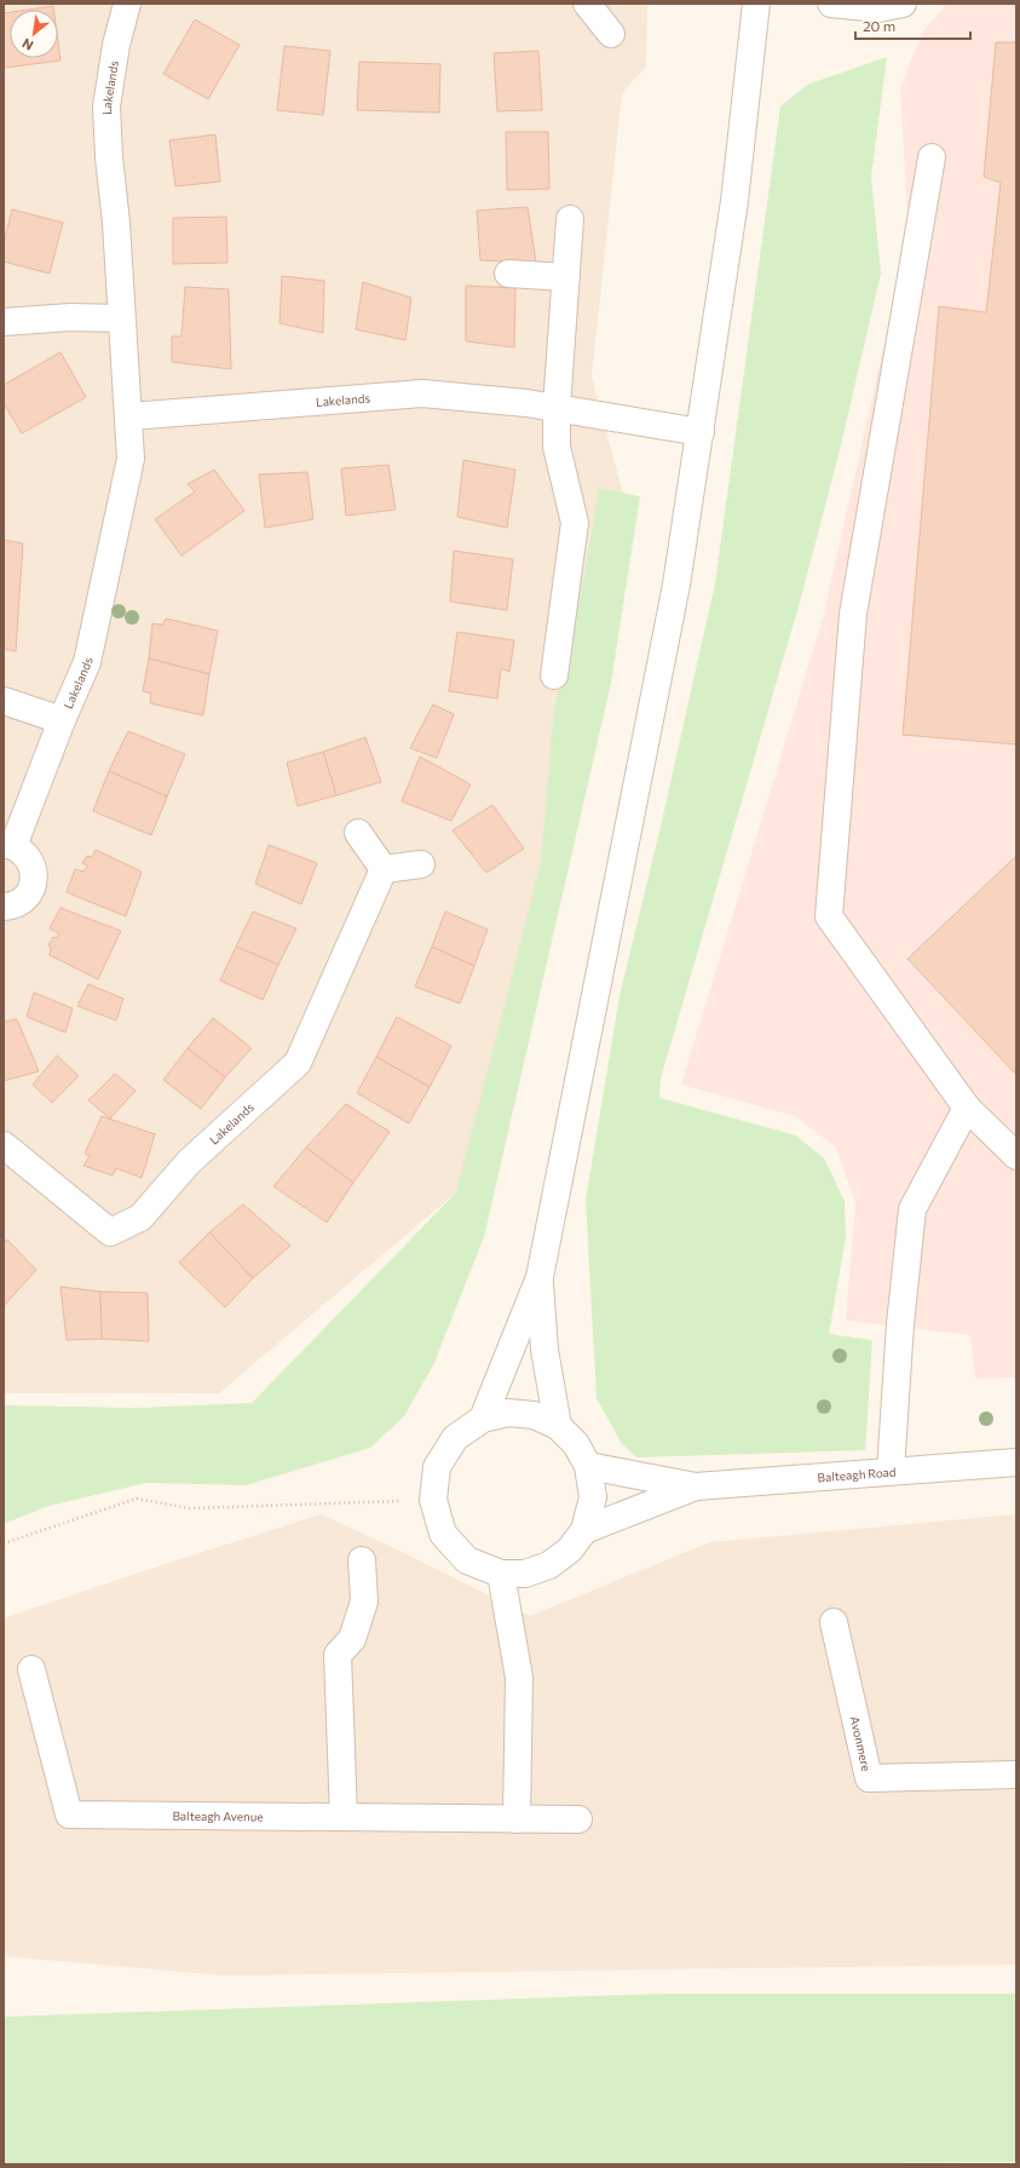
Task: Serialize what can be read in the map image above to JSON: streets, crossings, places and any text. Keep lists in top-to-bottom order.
{
  "streets": {
    "street": [
      "Lakelands",
      "Balteagh Road",
      "Avonmere",
      "Balteagh Avenue"
    ]
  },
  "scale_bar": "20 m",
  "north": "bottom left"
}
